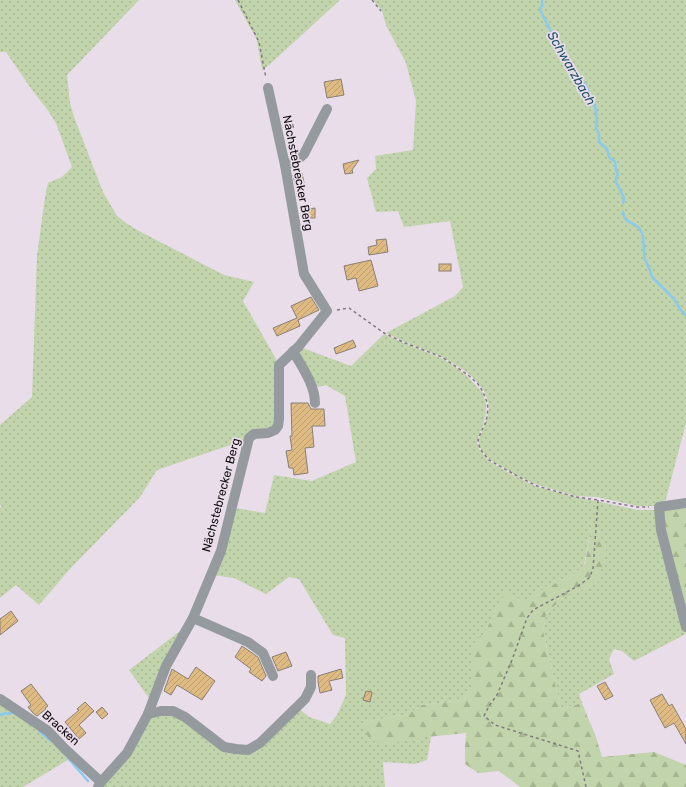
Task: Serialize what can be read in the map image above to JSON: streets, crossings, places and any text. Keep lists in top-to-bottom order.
{
  "streets": {
    "street": ["Nächstebrecker Berg", "Bracken"]
  },
  "crossings": [
    ["Nächstebrecker Berg", "Bracken"]
  ],
  "water": ["Schwarzbach"]
}
